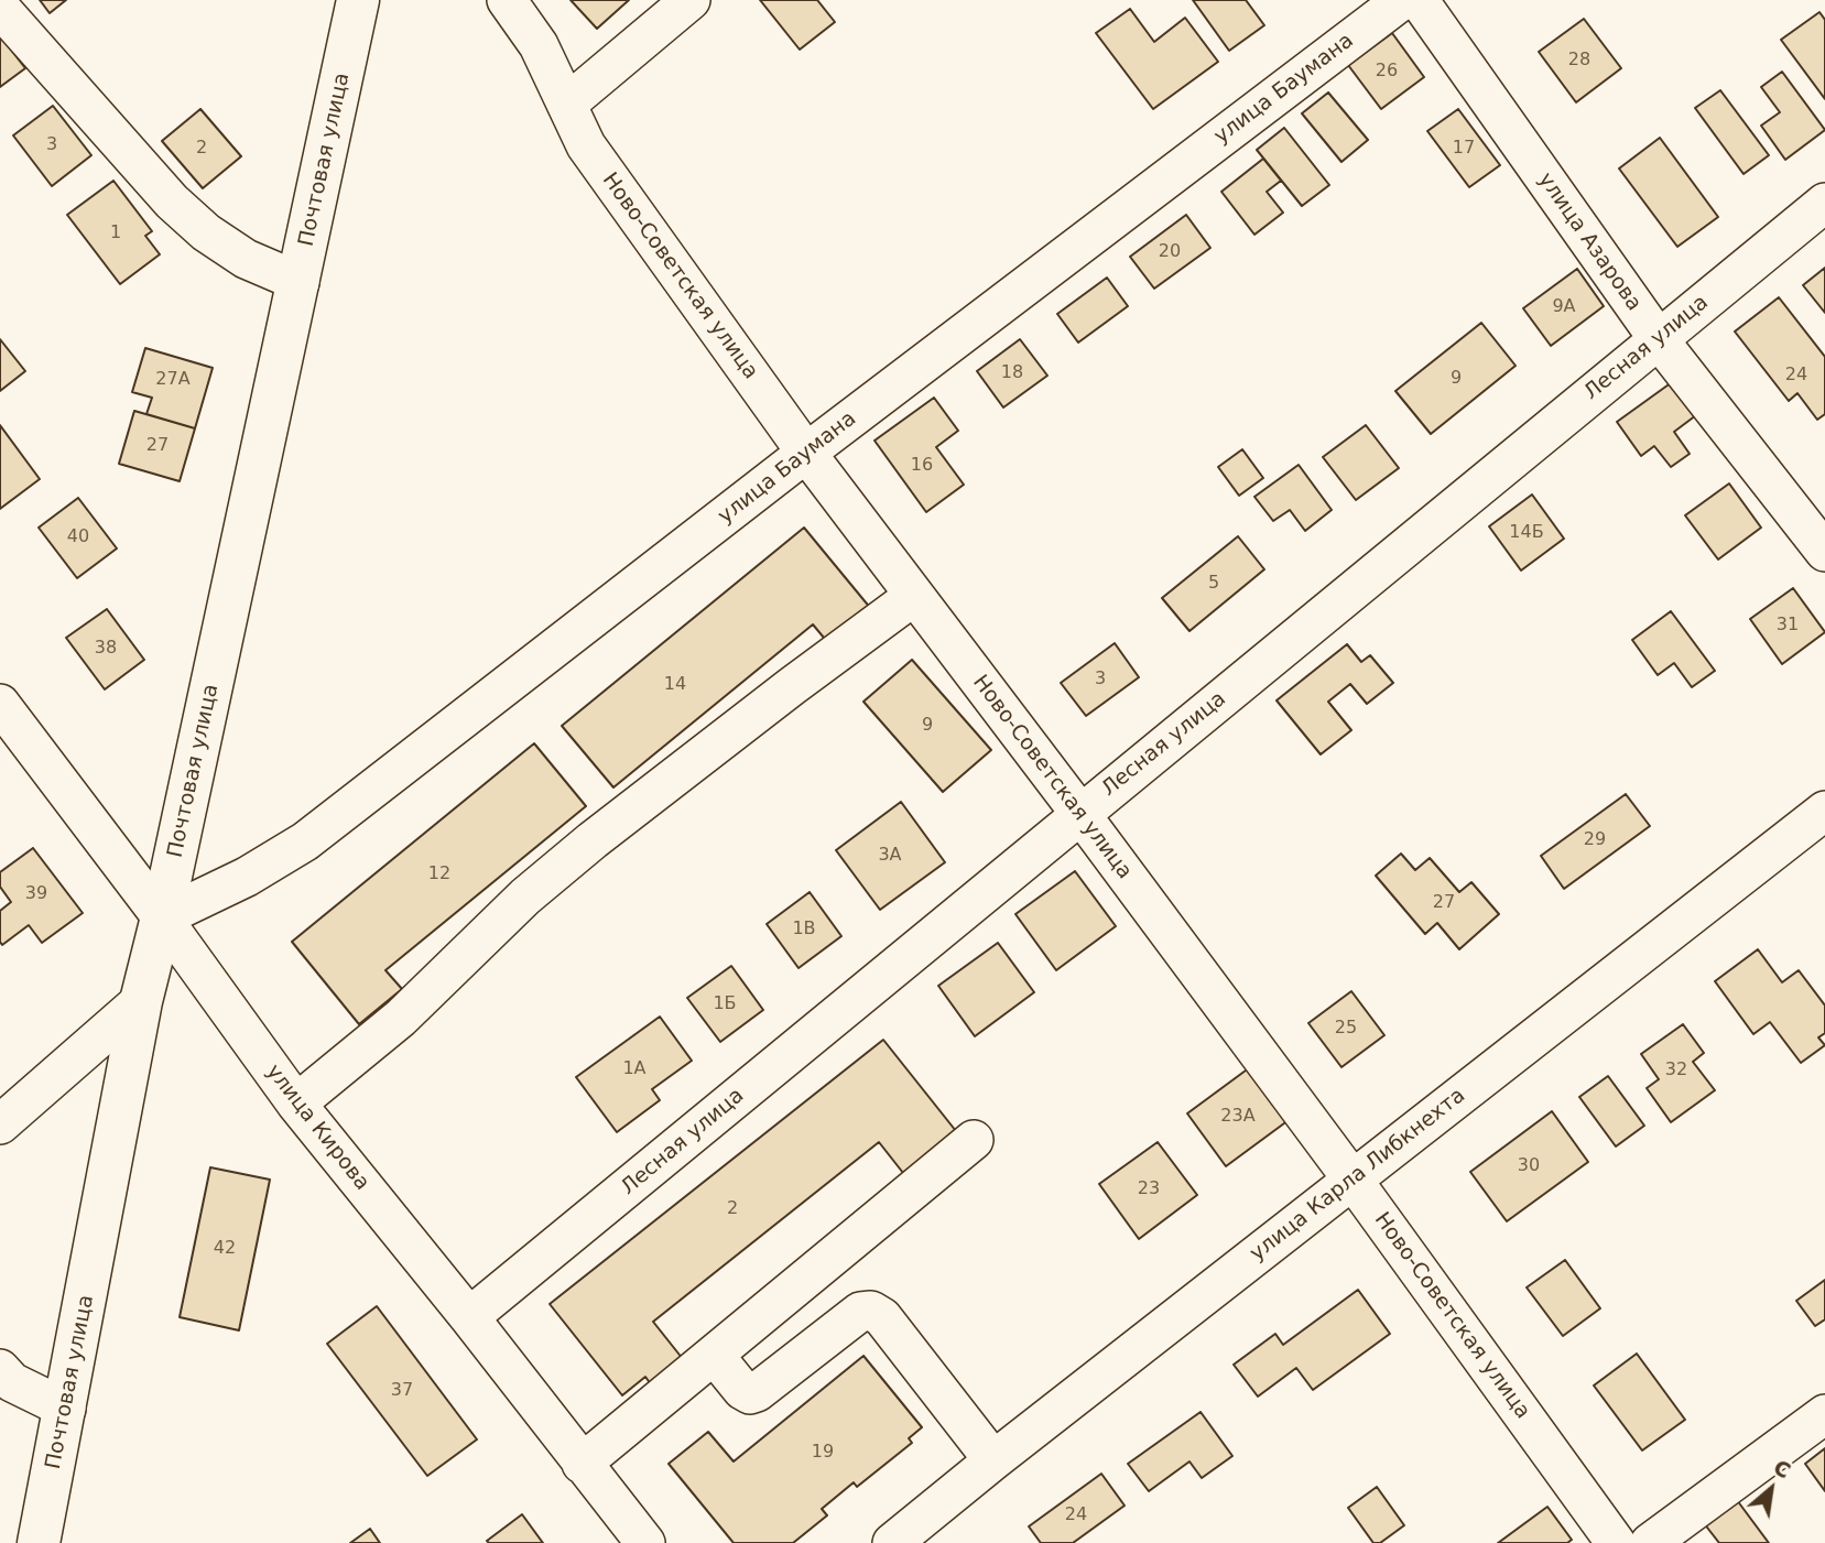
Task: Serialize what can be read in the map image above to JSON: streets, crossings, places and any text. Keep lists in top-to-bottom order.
{
  "streets": {
    "main road": ["Почтовая улица"],
    "street": [
      "улица Баумана",
      "улица Азарова",
      "Ново-Советская улица",
      "Лесная улица",
      "улица Кирова",
      "улица Карла Либкнехта"
    ]
  },
  "crossings": [
    ["улица Баумана", "Почтовая улица"],
    ["улица Баумана", "Ново-Советская улица"],
    ["улица Баумана", "улица Кирова"],
    ["Почтовая улица", "улица Кирова"],
    ["улица Азарова", "Лесная улица"],
    ["Ново-Советская улица", "Лесная улица"],
    ["Ново-Советская улица", "улица Карла Либкнехта"],
    ["Лесная улица", "улица Кирова"]
  ],
  "house_numbers": [
    "28",
    "26",
    "3",
    "2",
    "17",
    "1",
    "20",
    "9А",
    "18",
    "24",
    "9",
    "27А",
    "27",
    "16",
    "14Б",
    "40",
    "5",
    "31",
    "38",
    "3",
    "14",
    "9",
    "29",
    "3А",
    "12",
    "39",
    "27",
    "1В",
    "1Б",
    "25",
    "1А",
    "32",
    "23А",
    "30",
    "23",
    "2",
    "42",
    "37",
    "19",
    "24"
  ],
  "north": "top right"
}
